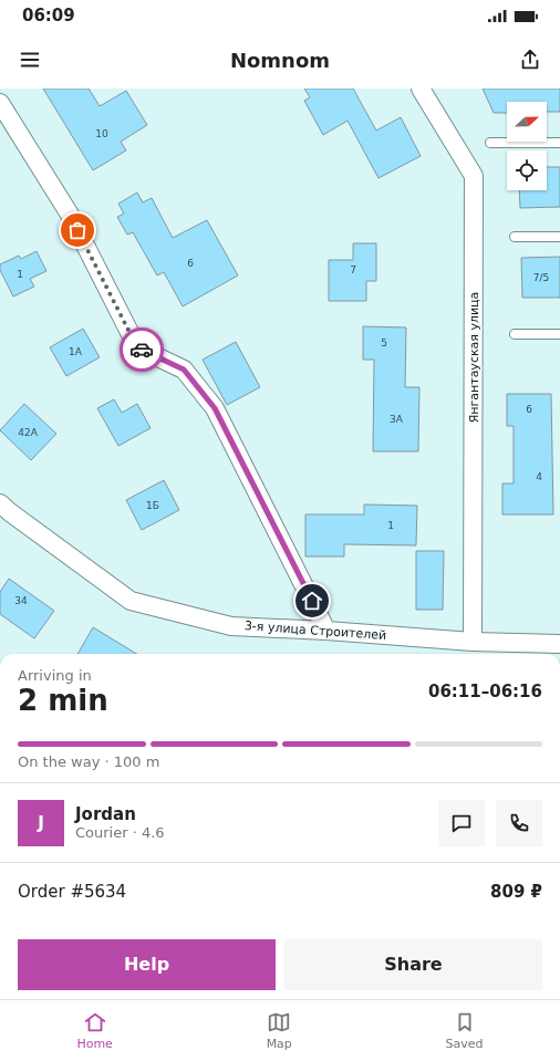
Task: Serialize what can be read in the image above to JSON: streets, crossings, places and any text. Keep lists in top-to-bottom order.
{
  "streets": {
    "street": ["Янгантауская улица", "3-я улица Строителей"]
  },
  "crossings": [
    ["Янгантауская улица", "3-я улица Строителей"]
  ],
  "house_numbers": [
    "10",
    "6",
    "7",
    "1",
    "7/5",
    "5",
    "1А",
    "6",
    "3А",
    "42А",
    "4",
    "1Б",
    "1",
    "34"
  ],
  "north": "right",
  "page": {
    "status": "06:09",
    "header": "Nomnom",
    "heading": ["2 min", "Arriving in", "06:11–06:16"],
    "panel": [
      "Jordan",
      "Courier · 4.6",
      "Order #5634",
      "809 ₽"
    ],
    "bar": "On the way · 100 m",
    "round": "J",
    "buttons": ["Help", "Share"],
    "tabs": ["Home", "Map", "Saved"]
  }
}
